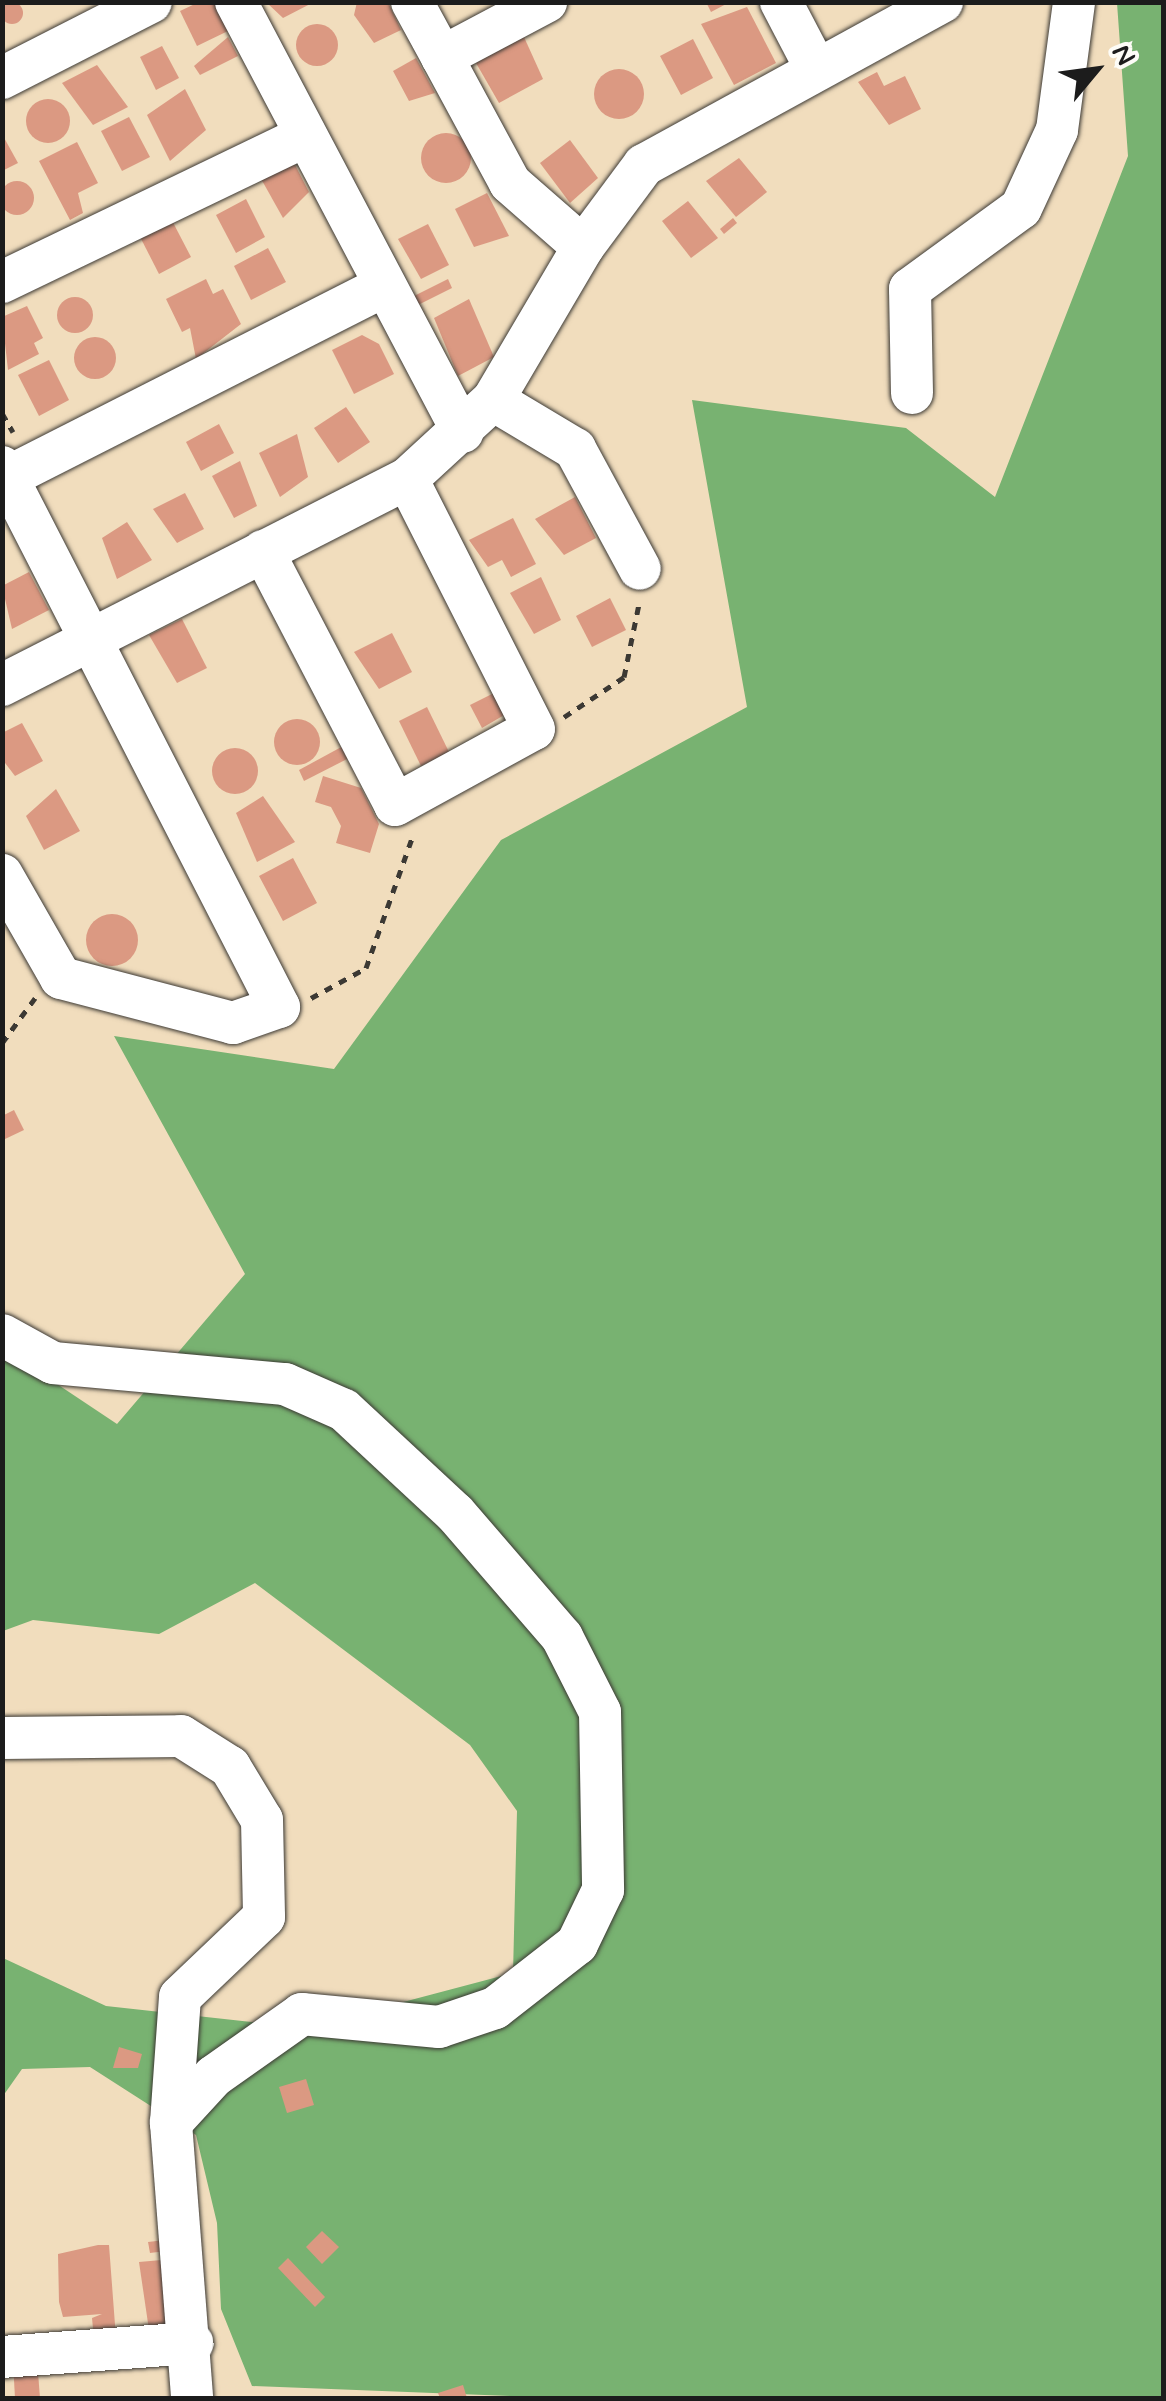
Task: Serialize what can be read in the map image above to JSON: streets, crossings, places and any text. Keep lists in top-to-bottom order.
{
  "north": "top right"
}
